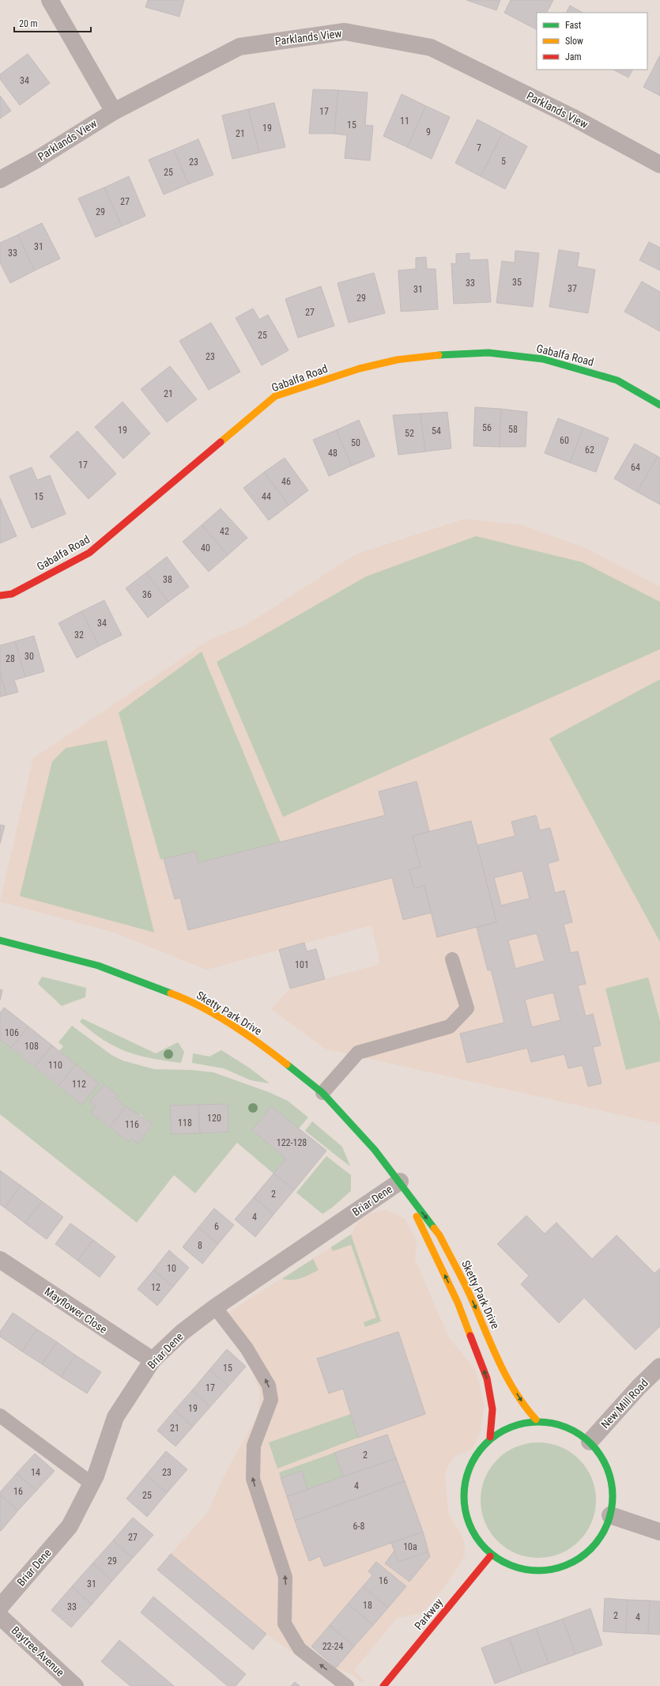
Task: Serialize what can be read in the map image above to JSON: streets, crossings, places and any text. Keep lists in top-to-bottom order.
{
  "streets": {
    "street": [
      "Parklands View",
      "Gabalfa Road",
      "Sketty Park Drive",
      "Briar Dene",
      "Mayflower Close",
      "New Mill Road",
      "Parkway",
      "Baytree Avenue"
    ]
  },
  "crossings": [
    ["Sketty Park Drive", "Briar Dene"],
    ["Briar Dene", "Mayflower Close"]
  ],
  "house_numbers": [
    "34",
    "17",
    "11",
    "15",
    "19",
    "9",
    "21",
    "7",
    "5",
    "23",
    "25",
    "27",
    "29",
    "31",
    "33",
    "35",
    "33",
    "37",
    "31",
    "29",
    "27",
    "25",
    "23",
    "21",
    "56",
    "58",
    "19",
    "54",
    "52",
    "60",
    "50",
    "62",
    "48",
    "17",
    "64",
    "46",
    "15",
    "44",
    "42",
    "40",
    "38",
    "36",
    "34",
    "32",
    "30",
    "28",
    "101",
    "106",
    "108",
    "110",
    "112",
    "120",
    "118",
    "116",
    "122-128",
    "2",
    "4",
    "6",
    "8",
    "10",
    "12",
    "15",
    "17",
    "19",
    "21",
    "2",
    "14",
    "23",
    "4",
    "16",
    "25",
    "6-8",
    "27",
    "10a",
    "29",
    "16",
    "31",
    "18",
    "33",
    "2",
    "4",
    "22-24"
  ],
  "legend": ["Fast", "Slow", "Jam"],
  "scale_bar": "20 m"
}
